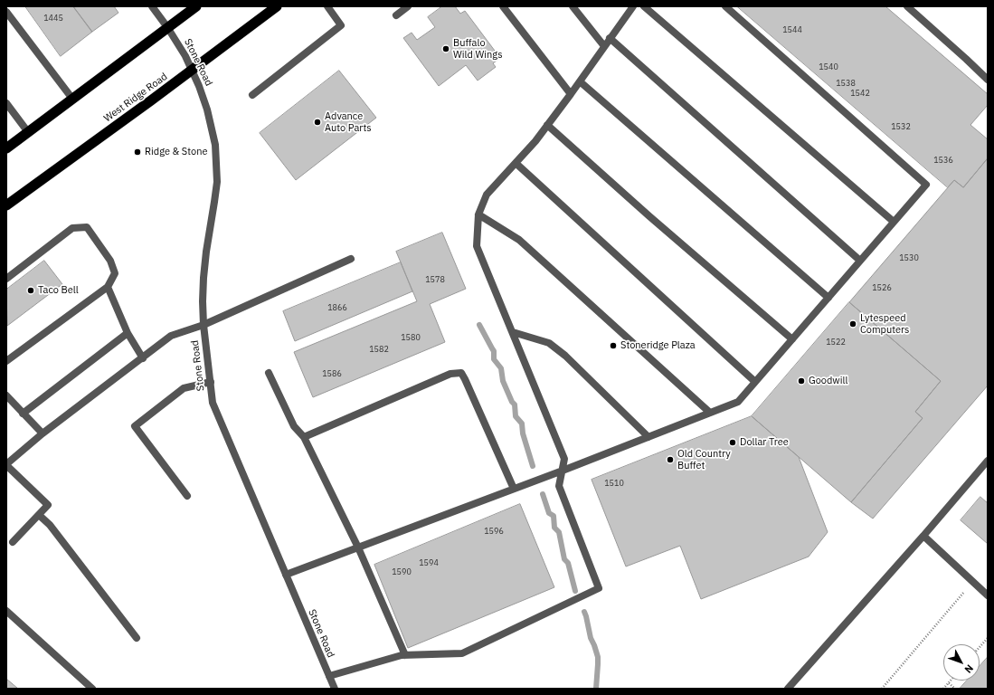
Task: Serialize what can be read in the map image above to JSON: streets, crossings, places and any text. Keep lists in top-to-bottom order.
{
  "streets": {
    "highway": ["West Ridge Road"],
    "street": ["Stone Road"]
  },
  "crossings": [
    ["Stone Road", "West Ridge Road"]
  ],
  "places": [
    "Buffalo Wild Wings",
    "Advance Auto Parts",
    "Ridge & Stone",
    "Taco Bell",
    "Lytespeed Computers",
    "Stoneridge Plaza",
    "Goodwill",
    "Dollar Tree",
    "Old Country Buffet"
  ],
  "house_numbers": [
    "1445",
    "1544",
    "1540",
    "1538",
    "1542",
    "1532",
    "1536",
    "1530",
    "1578",
    "1526",
    "1866",
    "1580",
    "1522",
    "1582",
    "1586",
    "1510",
    "1596",
    "1594",
    "1590"
  ],
  "north": "bottom right"
}
